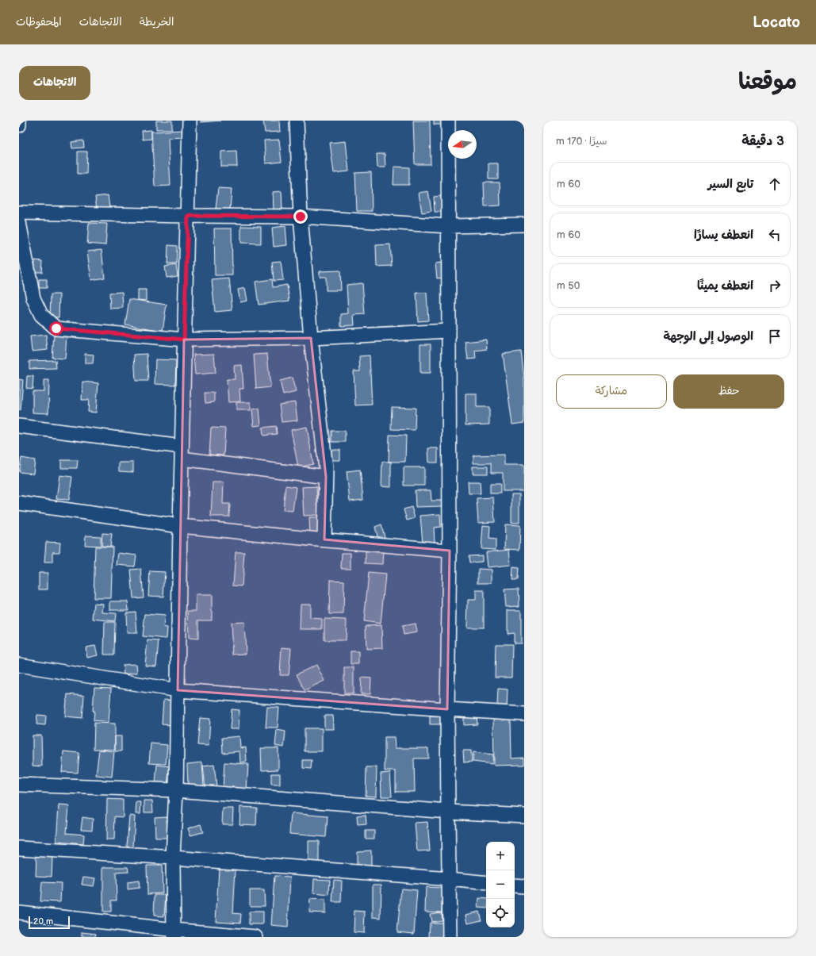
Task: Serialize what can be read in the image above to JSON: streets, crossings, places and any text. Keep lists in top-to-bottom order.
{
  "scale_bar": "20 m",
  "north": "left",
  "page": {
    "header": "Locato",
    "nav": ["الخريطة", "الاتجاهات", "المحفوظات"],
    "title": "موقعنا",
    "buttons": [
      "الاتجاهات",
      ["حفظ", "مشاركة"]
    ],
    "heading": ["3 دقيقة", "سيرًا · 170 m"],
    "list": [
      ["تابع السير", "60 m"],
      ["انعطف يسارًا", "60 m"],
      ["انعطف يمينًا", "50 m"],
      "الوصول إلى الوجهة"
    ],
    "map_buttons": ["+", "−"],
    "scale": "20 m"
  }
}
